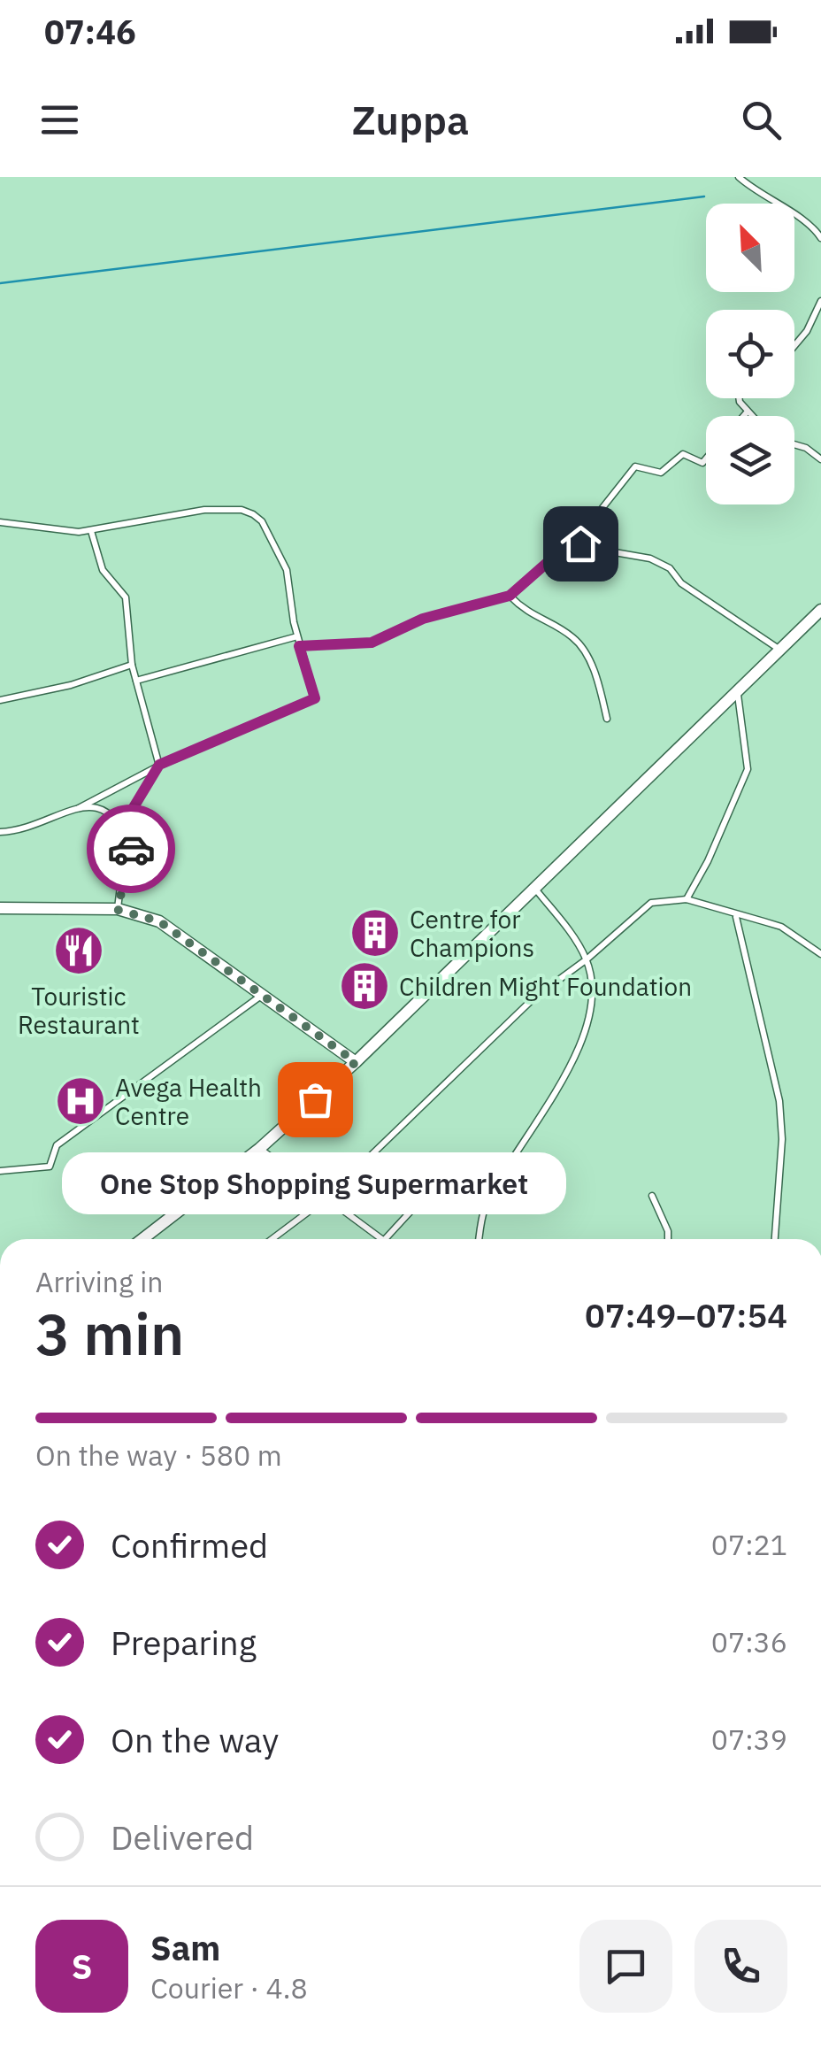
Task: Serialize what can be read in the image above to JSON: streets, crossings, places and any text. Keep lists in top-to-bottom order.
{
  "places": {
    "building": ["Centre for Champions", "Children Might Foundation"],
    "restaurant": ["Touristic Restaurant"],
    "other": ["One Stop Shopping Supermarket"],
    "hospital": ["Avega Health Centre"]
  },
  "north": "top left",
  "page": {
    "status": "07:46",
    "header": "Zuppa",
    "bubble": "One Stop Shopping Supermarket",
    "heading": ["3 min", "Arriving in", "07:49–07:54"],
    "panel": ["Sam", "Courier · 4.8"],
    "bar": "On the way · 580 m",
    "list": [
      ["Confirmed", "07:21"],
      ["Preparing", "07:36"],
      ["On the way", "07:39"],
      "Delivered"
    ],
    "round": "S"
  }
}
